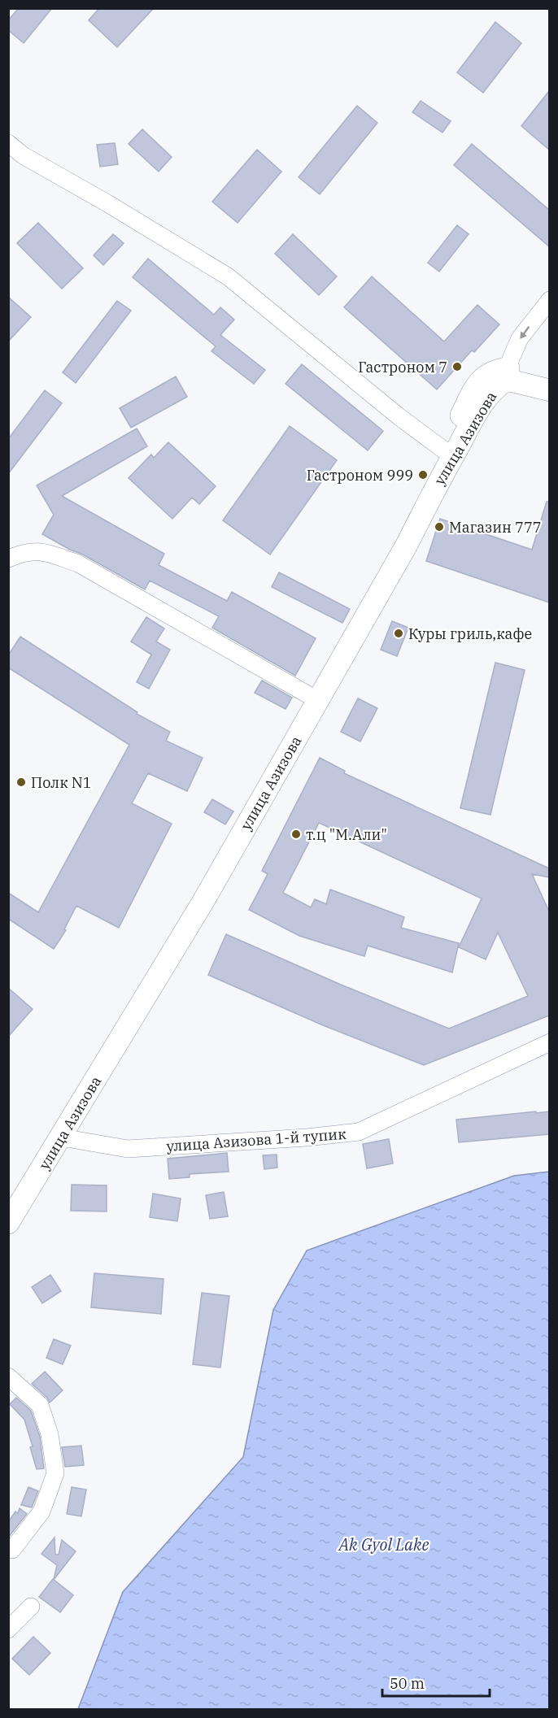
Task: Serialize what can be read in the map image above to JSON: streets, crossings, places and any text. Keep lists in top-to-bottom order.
{
  "streets": {
    "main road": ["улица Азизова"],
    "street": ["улица Азизова 1-й тупик"]
  },
  "crossings": [
    ["улица Азизова", "улица Азизова 1-й тупик"]
  ],
  "water": ["Ak Gyol Lake"],
  "places": [
    "Гастроном 7",
    "Гастроном 999",
    "Магазин 777",
    "Куры гриль,кафе",
    "Полк N1",
    "т.ц \"М.Али\""
  ],
  "scale_bar": "50 m"
}
